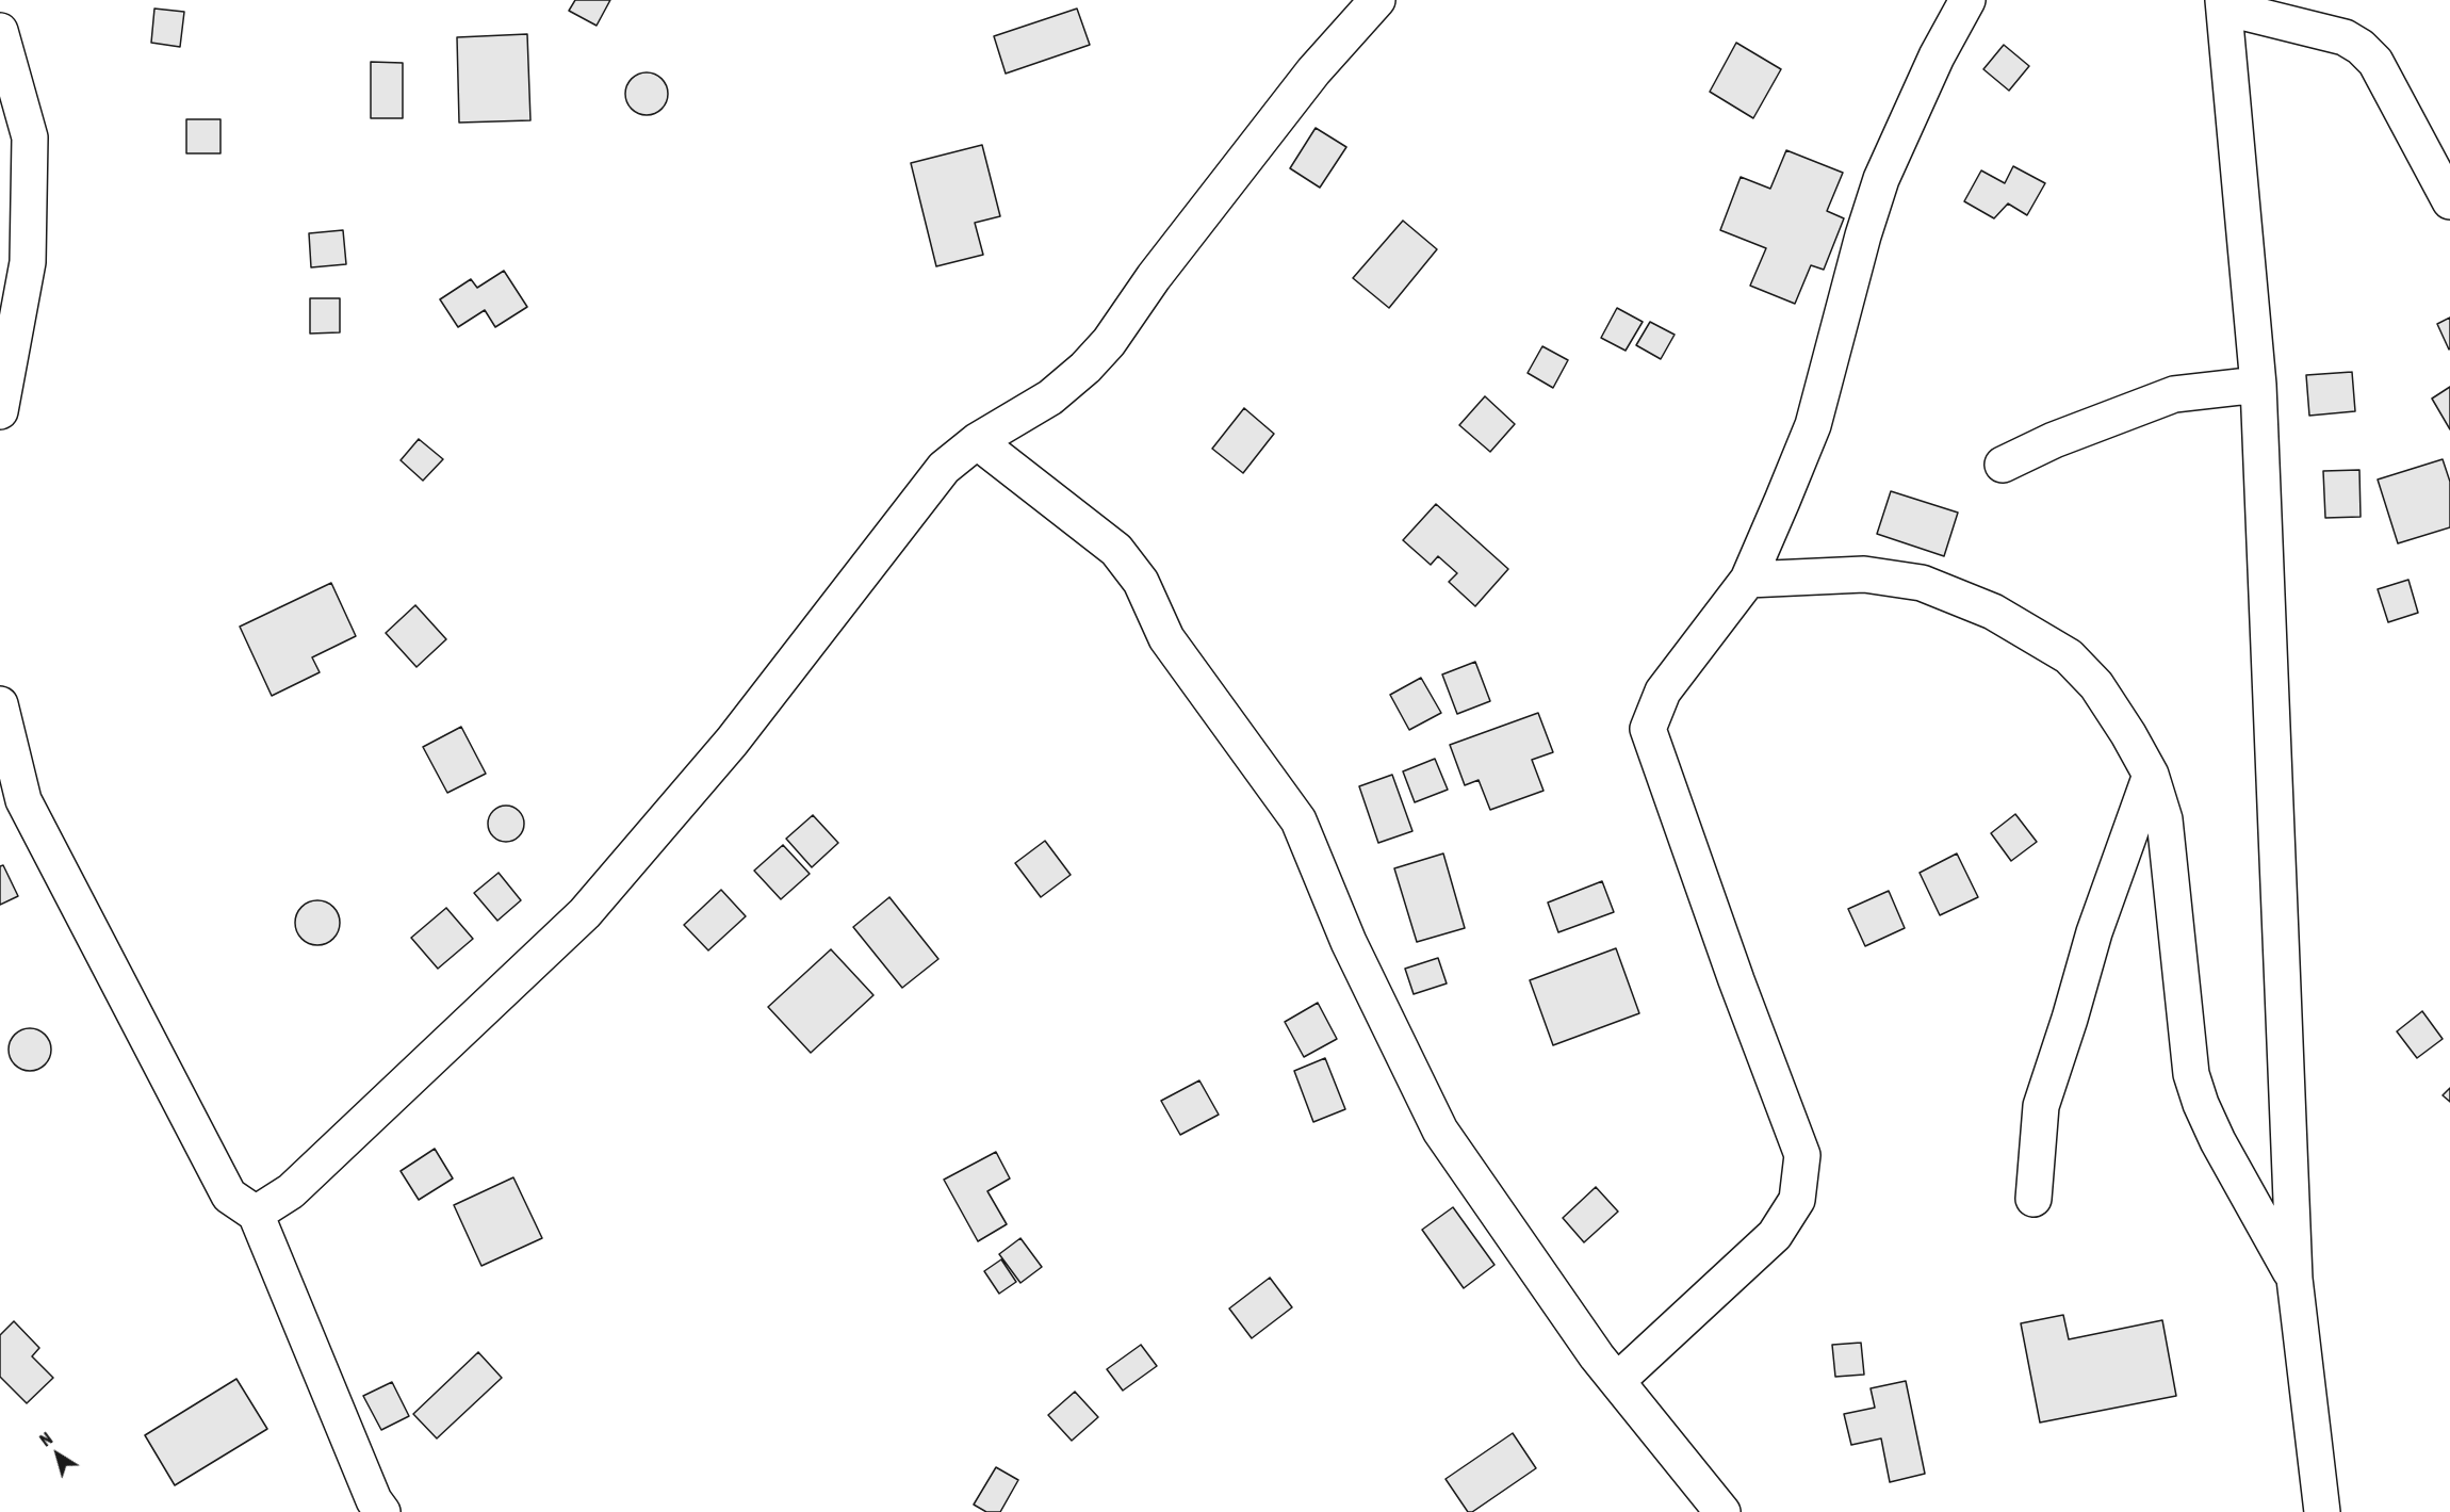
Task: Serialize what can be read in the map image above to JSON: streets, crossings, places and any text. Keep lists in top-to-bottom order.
{
  "north": "top left"
}
